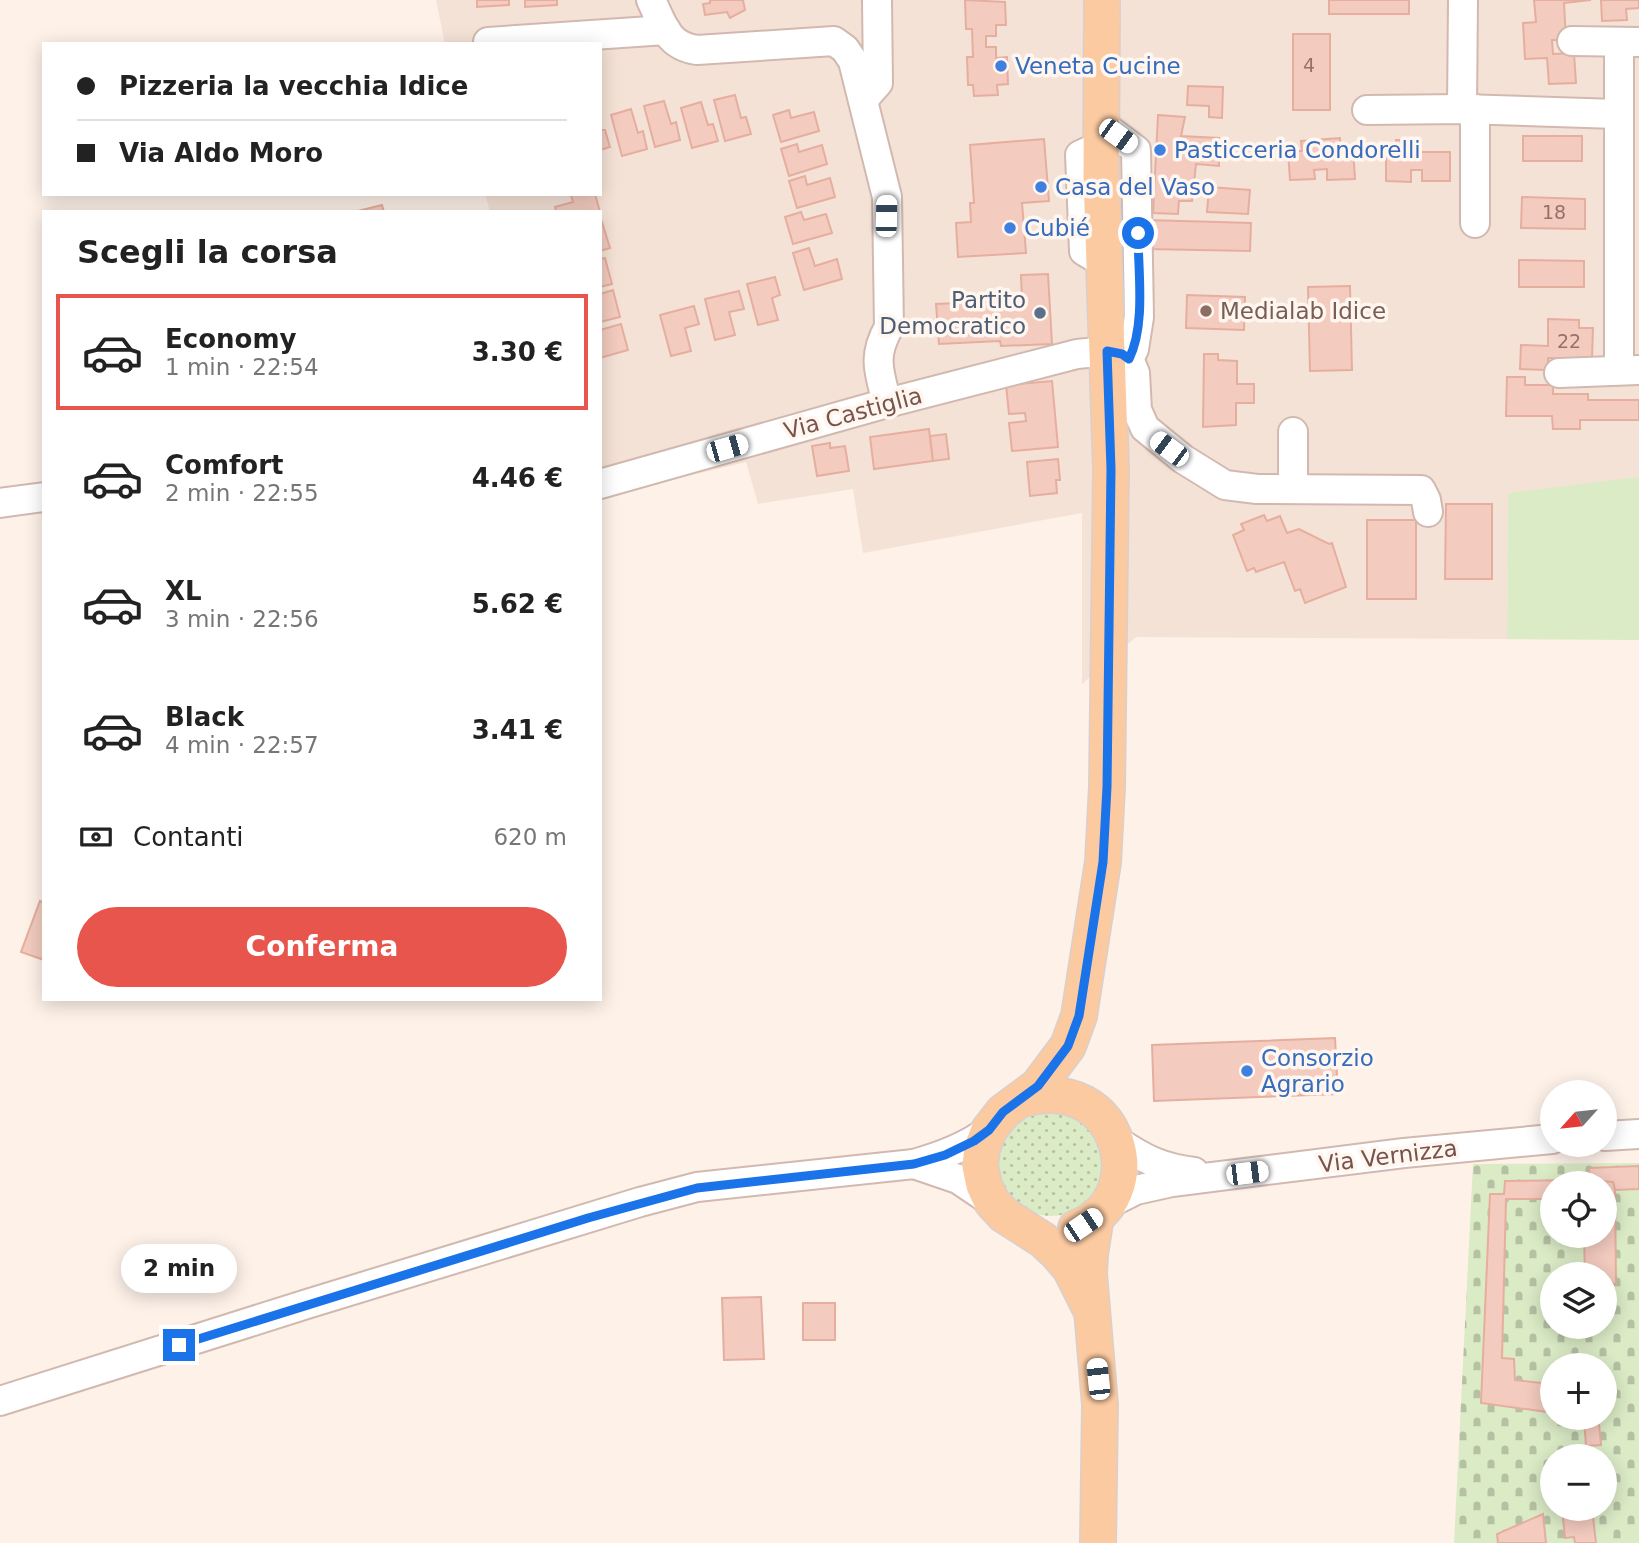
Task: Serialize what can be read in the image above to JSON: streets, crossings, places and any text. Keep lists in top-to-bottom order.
{
  "streets": {
    "street": ["Via Castiglia", "Via Vernizza"]
  },
  "places": [
    "Veneta Cucine",
    "Pasticceria Condorelli",
    "Casa del Vaso",
    "Cubié",
    "Medialab Idice",
    "Partito Democratico",
    "Consorzio Agrario"
  ],
  "house_numbers": ["4", "18", "22"],
  "north": "bottom left",
  "page": {
    "banner": ["Pizzeria la vecchia Idice", "Via Aldo Moro"],
    "heading": "Scegli la corsa",
    "list": [
      {
        "name": "Economy",
        "note": "1 min · 22:54",
        "value": "3.30 €"
      },
      {
        "name": "Comfort",
        "note": "2 min · 22:55",
        "value": "4.46 €"
      },
      {
        "name": "XL",
        "note": "3 min · 22:56",
        "value": "5.62 €"
      },
      {
        "name": "Black",
        "note": "4 min · 22:57",
        "value": "3.41 €"
      }
    ],
    "pay": ["Contanti", "620 m"],
    "buttons": "Conferma",
    "map_buttons": ["+", "−"],
    "bubble": "2 min"
  }
}
